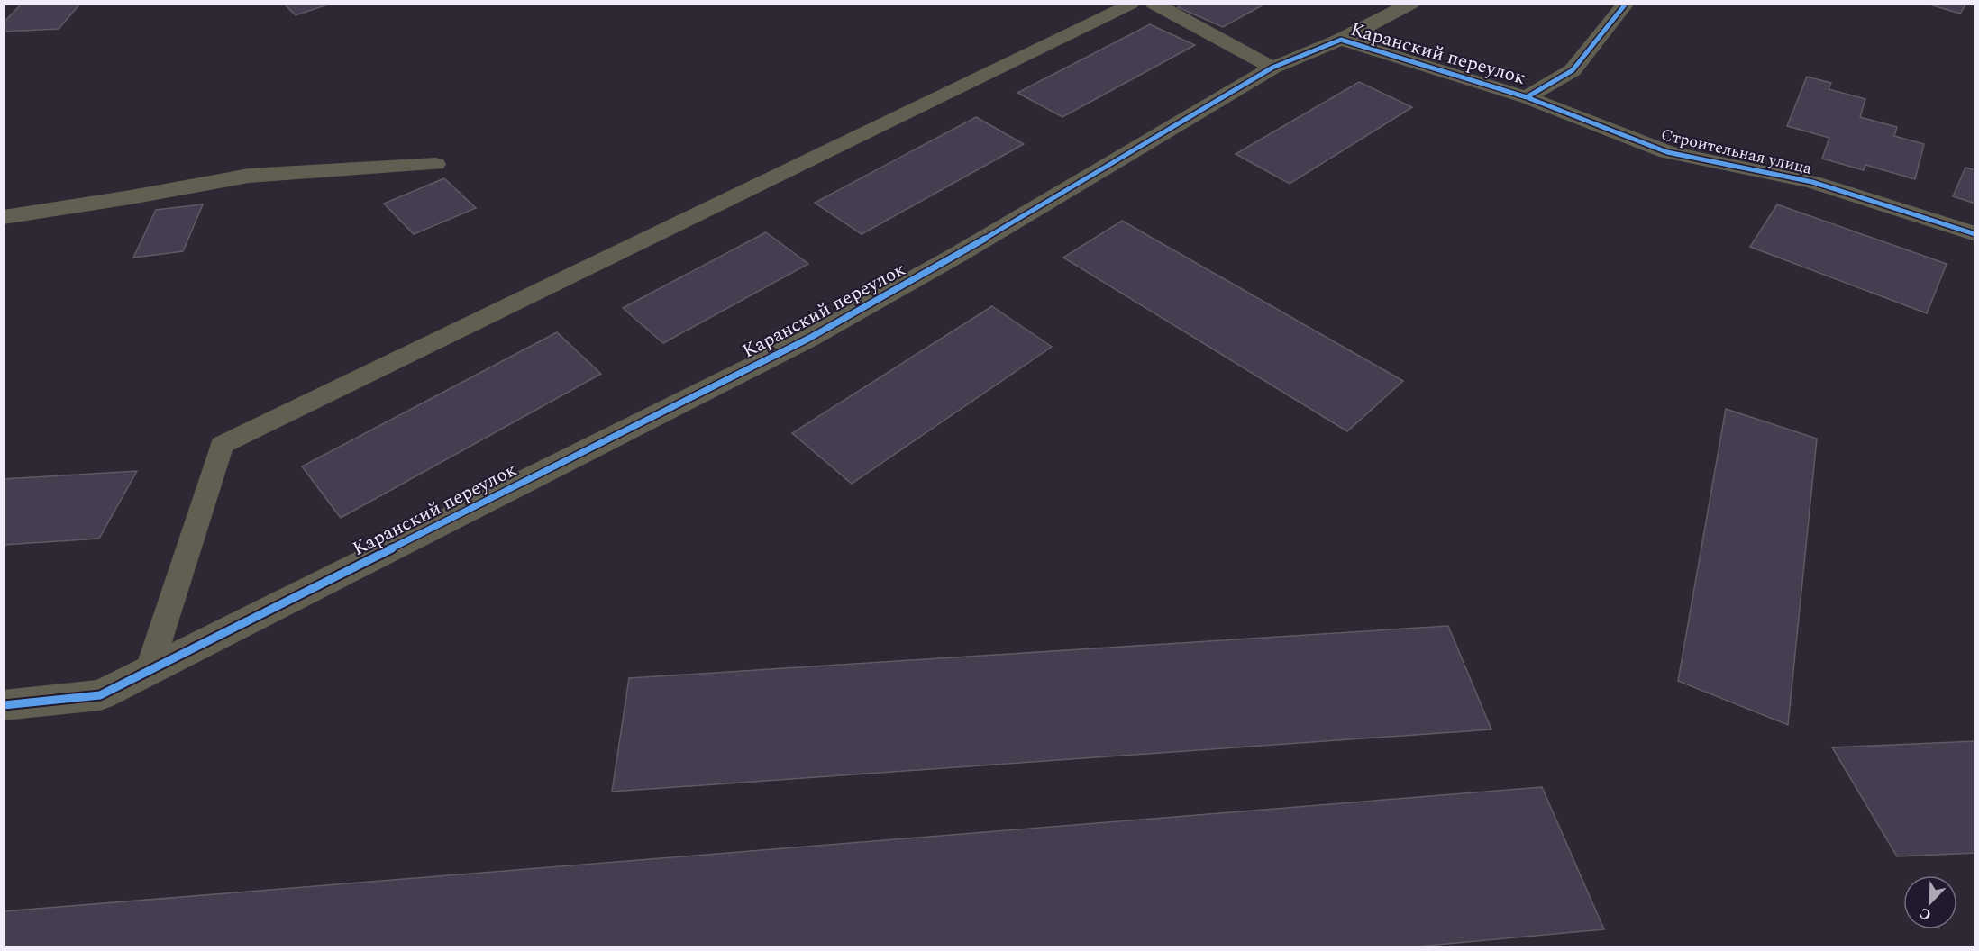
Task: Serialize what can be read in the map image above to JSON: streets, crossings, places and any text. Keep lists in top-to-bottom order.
{
  "streets": {
    "street": ["Каранский переулок", "Строительная улица"]
  },
  "crossings": [
    ["Каранский переулок", "Строительная улица"]
  ],
  "north": "bottom left"
}
